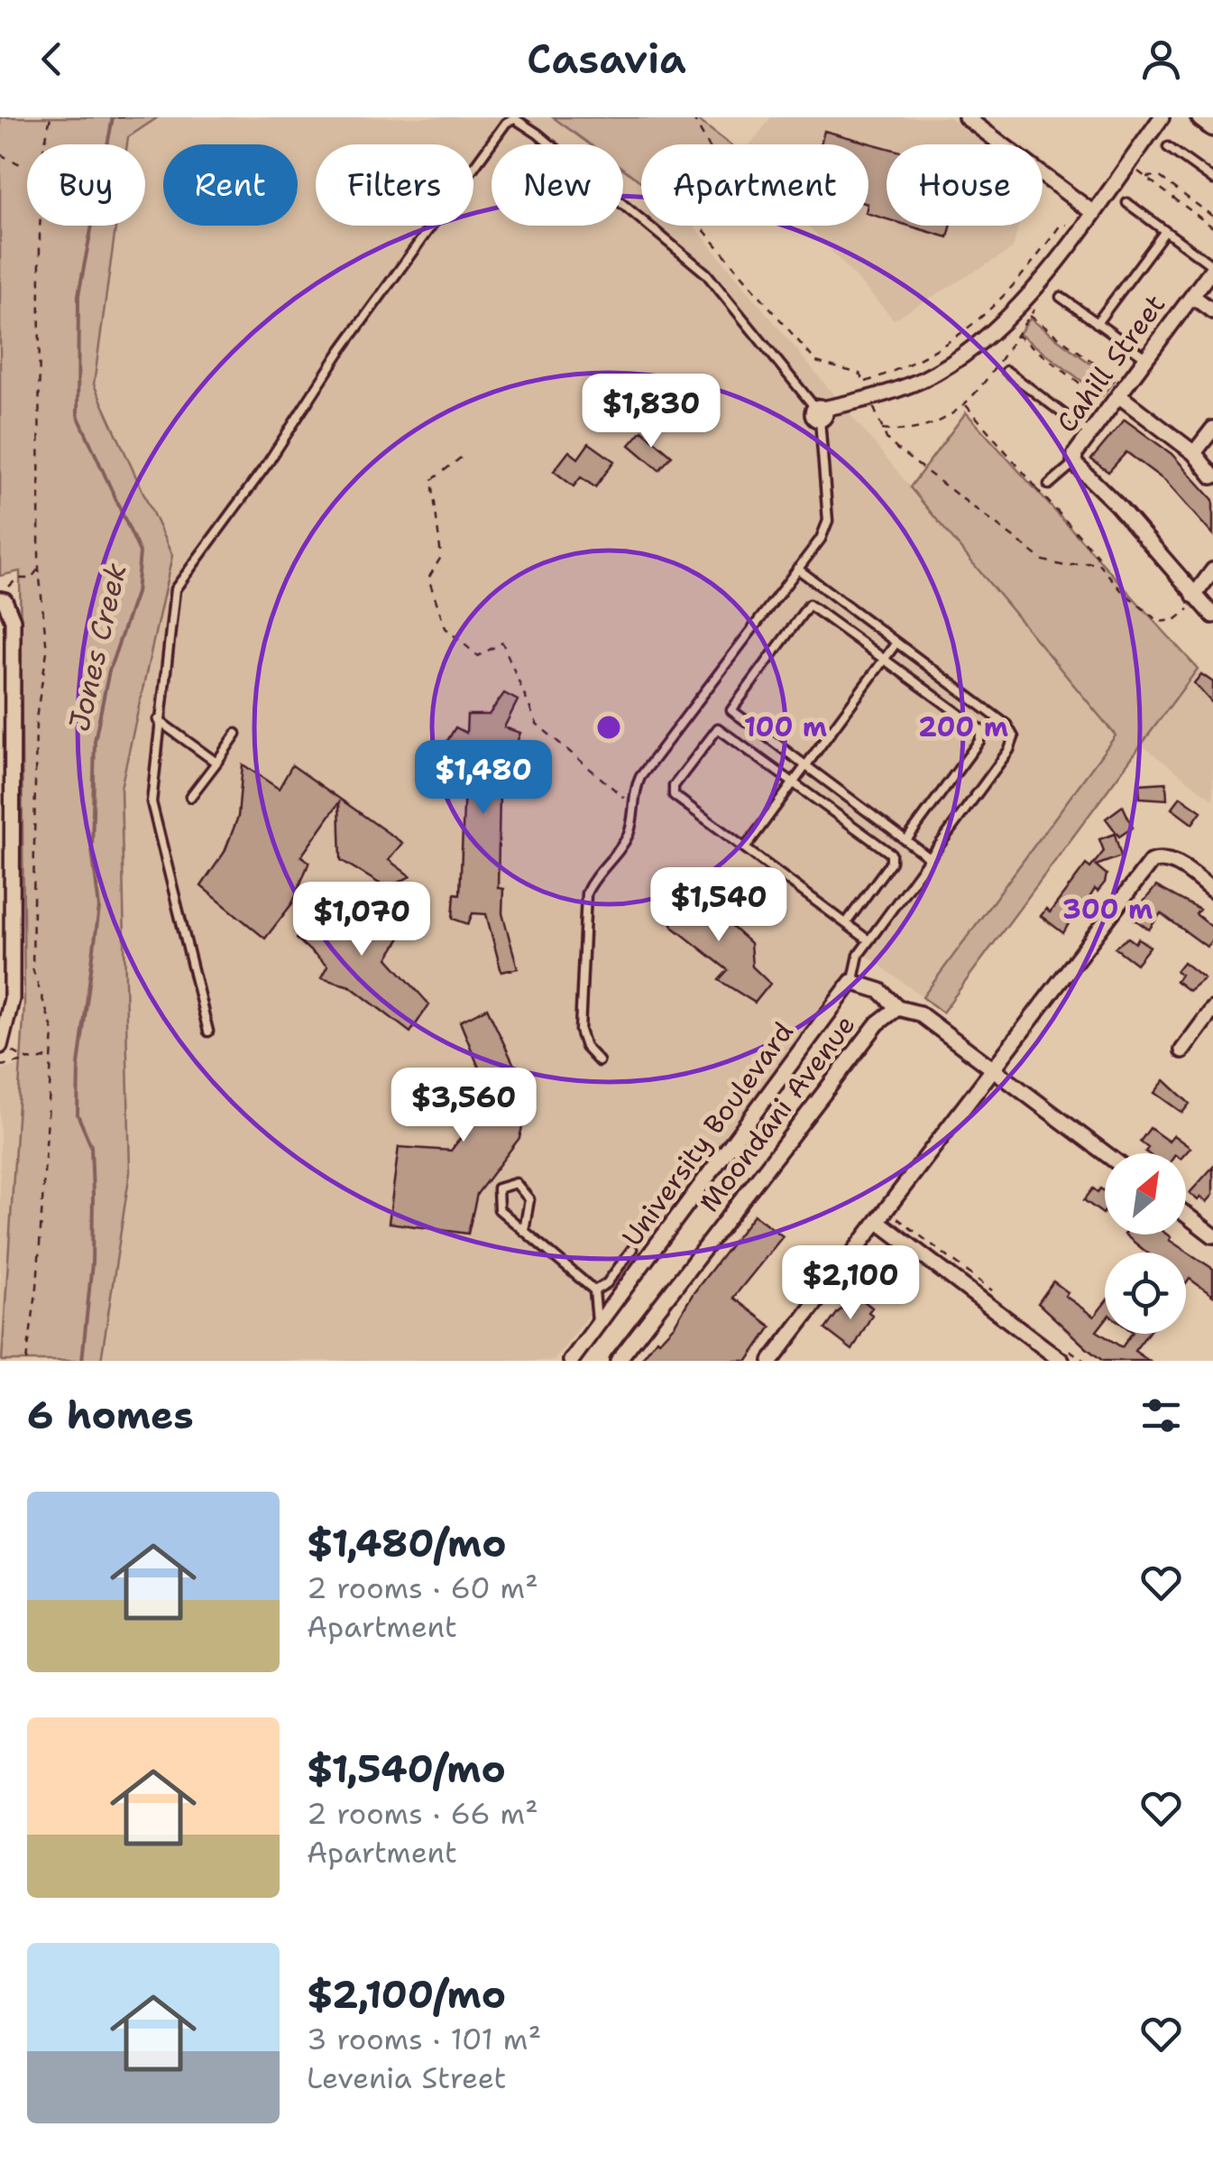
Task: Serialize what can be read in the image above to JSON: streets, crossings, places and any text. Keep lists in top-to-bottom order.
{
  "streets": {
    "street": ["Cahill Street", "Moondani Avenue", "University Boulevard"]
  },
  "water": ["Jones Creek"],
  "north": "top right",
  "page": {
    "header": "Casavia",
    "chip": [
      "Buy",
      "Rent",
      "Filters",
      "New",
      "Apartment",
      "House"
    ],
    "price": [
      "$1,830",
      "$1,480",
      "$1,540",
      "$1,070",
      "$3,560",
      "$2,100"
    ],
    "heading": "6 homes",
    "list": [
      {
        "name": "$1,480/mo",
        "note": "2 rooms · 60 m² · Apartment"
      },
      {
        "name": "$1,540/mo",
        "note": "2 rooms · 66 m² · Apartment"
      },
      {
        "name": "$2,100/mo",
        "note": "3 rooms · 101 m² · Levenia Street"
      }
    ]
  },
  "rings": ["100 m", "200 m", "300 m"]
}
